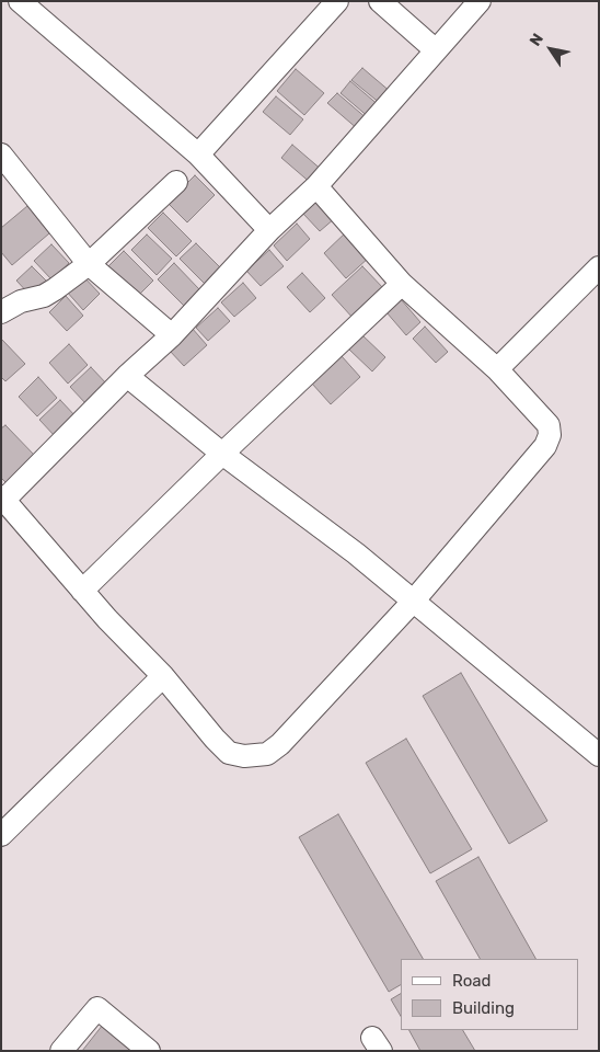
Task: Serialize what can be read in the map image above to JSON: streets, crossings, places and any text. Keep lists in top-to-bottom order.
{
  "legend": ["Road", "Building"],
  "north": "top left"
}
